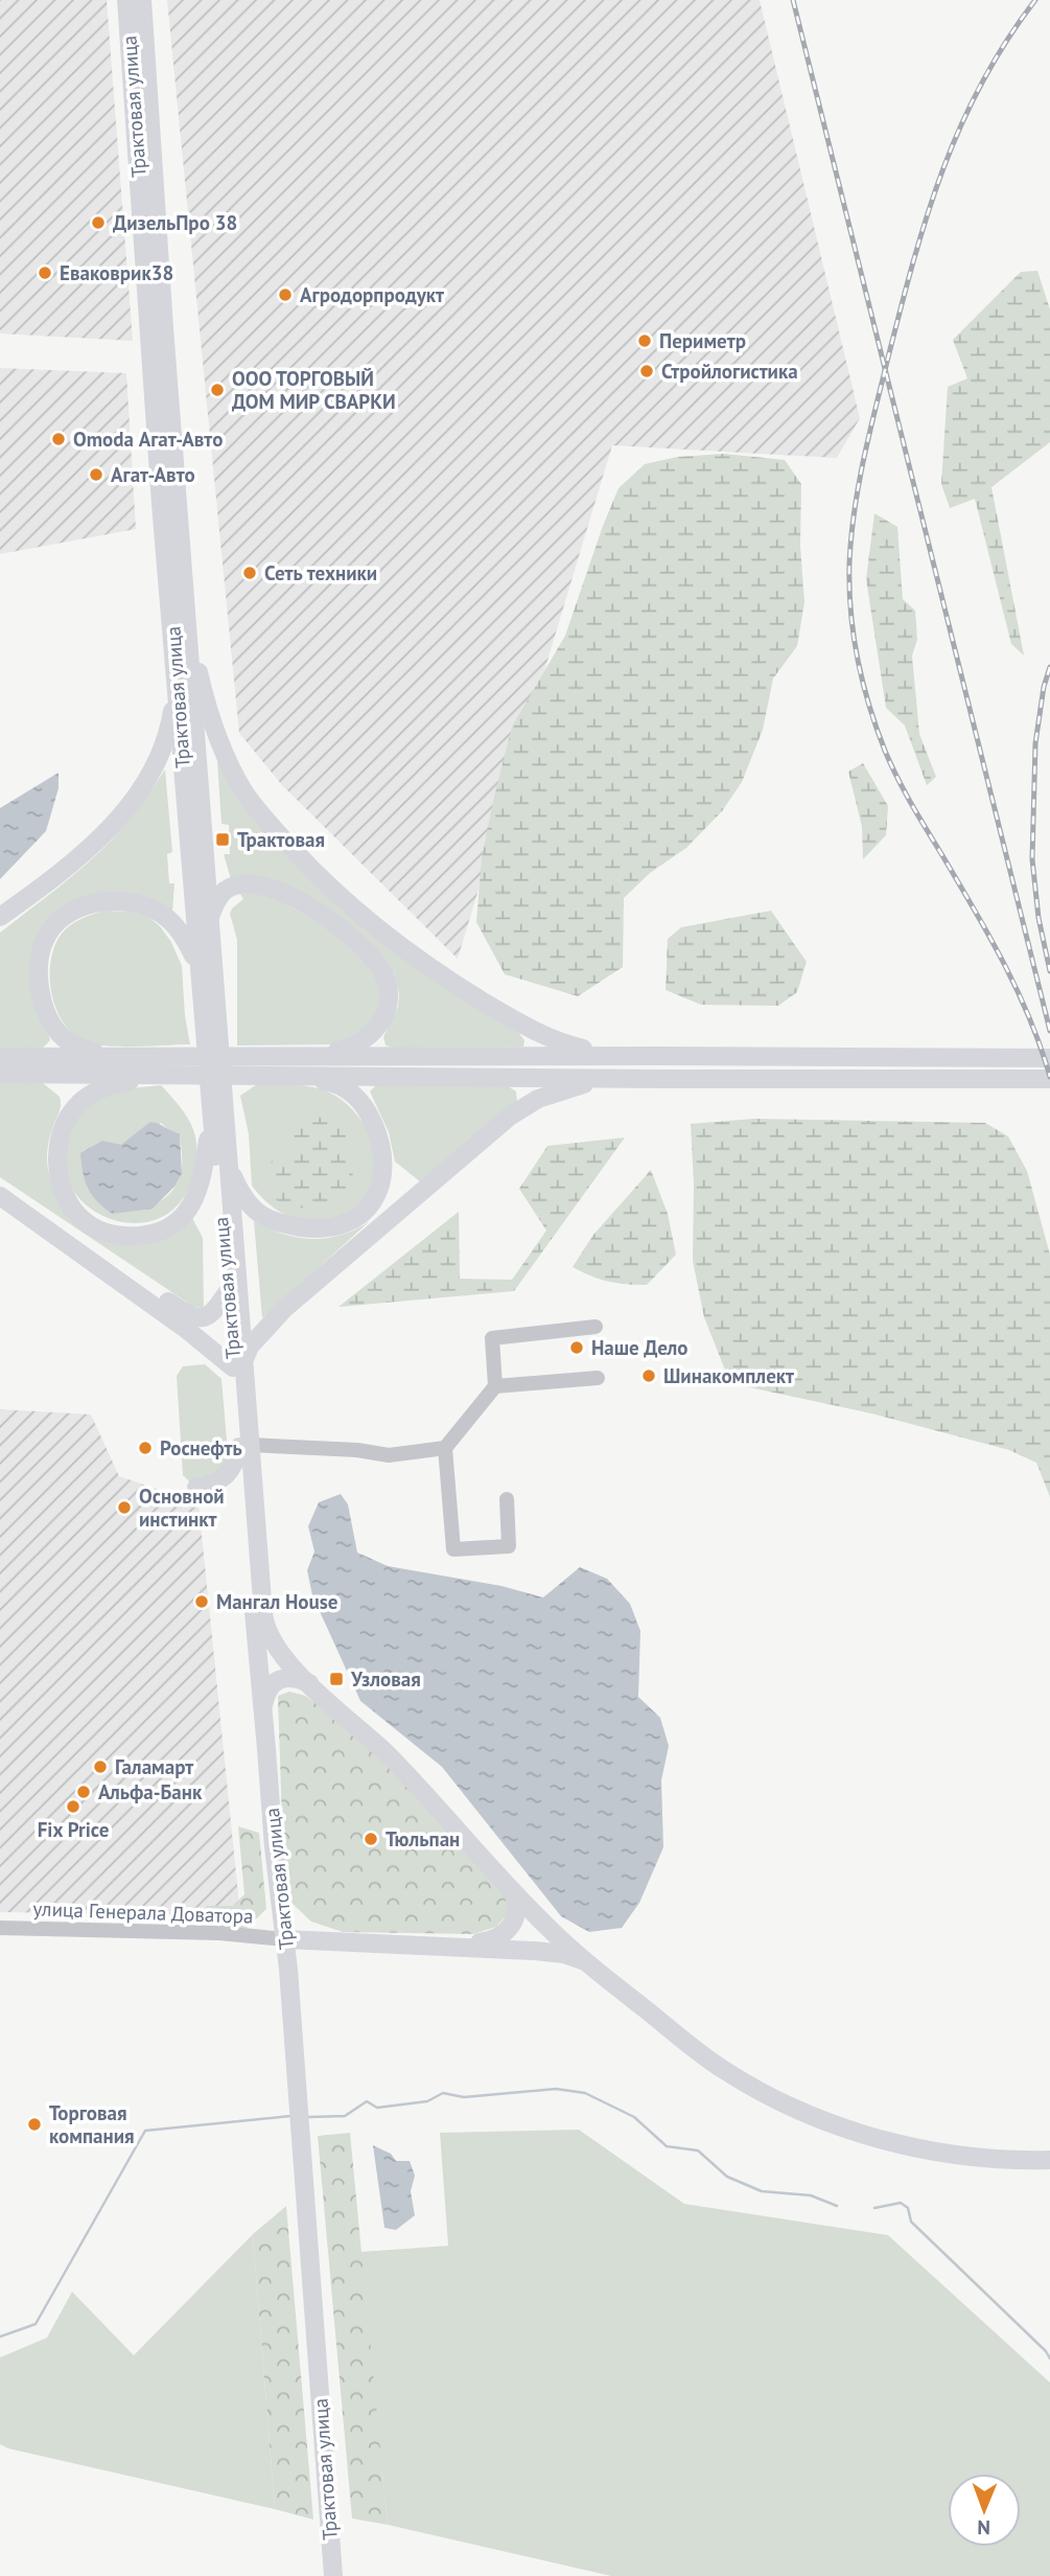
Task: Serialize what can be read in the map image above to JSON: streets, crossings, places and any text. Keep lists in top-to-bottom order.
{
  "streets": {
    "main road": ["Трактовая улица"],
    "street": ["улица Генерала Доватора"]
  },
  "crossings": [
    ["Трактовая улица", "улица Генерала Доватора"]
  ],
  "places": {
    "other": [
      "ДизельПро 38",
      "Еваковрик38",
      "Агродорпродукт",
      "Периметр",
      "Стройлогистика",
      "ООО ТОРГОВЫЙ ДОМ МИР СВАРКИ",
      "Omoda Агат-Авто",
      "Агат-Авто",
      "Сеть техники",
      "Наше Дело",
      "Шинакомплект",
      "Роснефть",
      "Основной инстинкт",
      "Мангал House",
      "Галамарт",
      "Альфа-Банк",
      "Fix Price",
      "Тюльпан",
      "Торговая компания"
    ],
    "transit": ["Трактовая", "Узловая"]
  },
  "north": "bottom"
}
